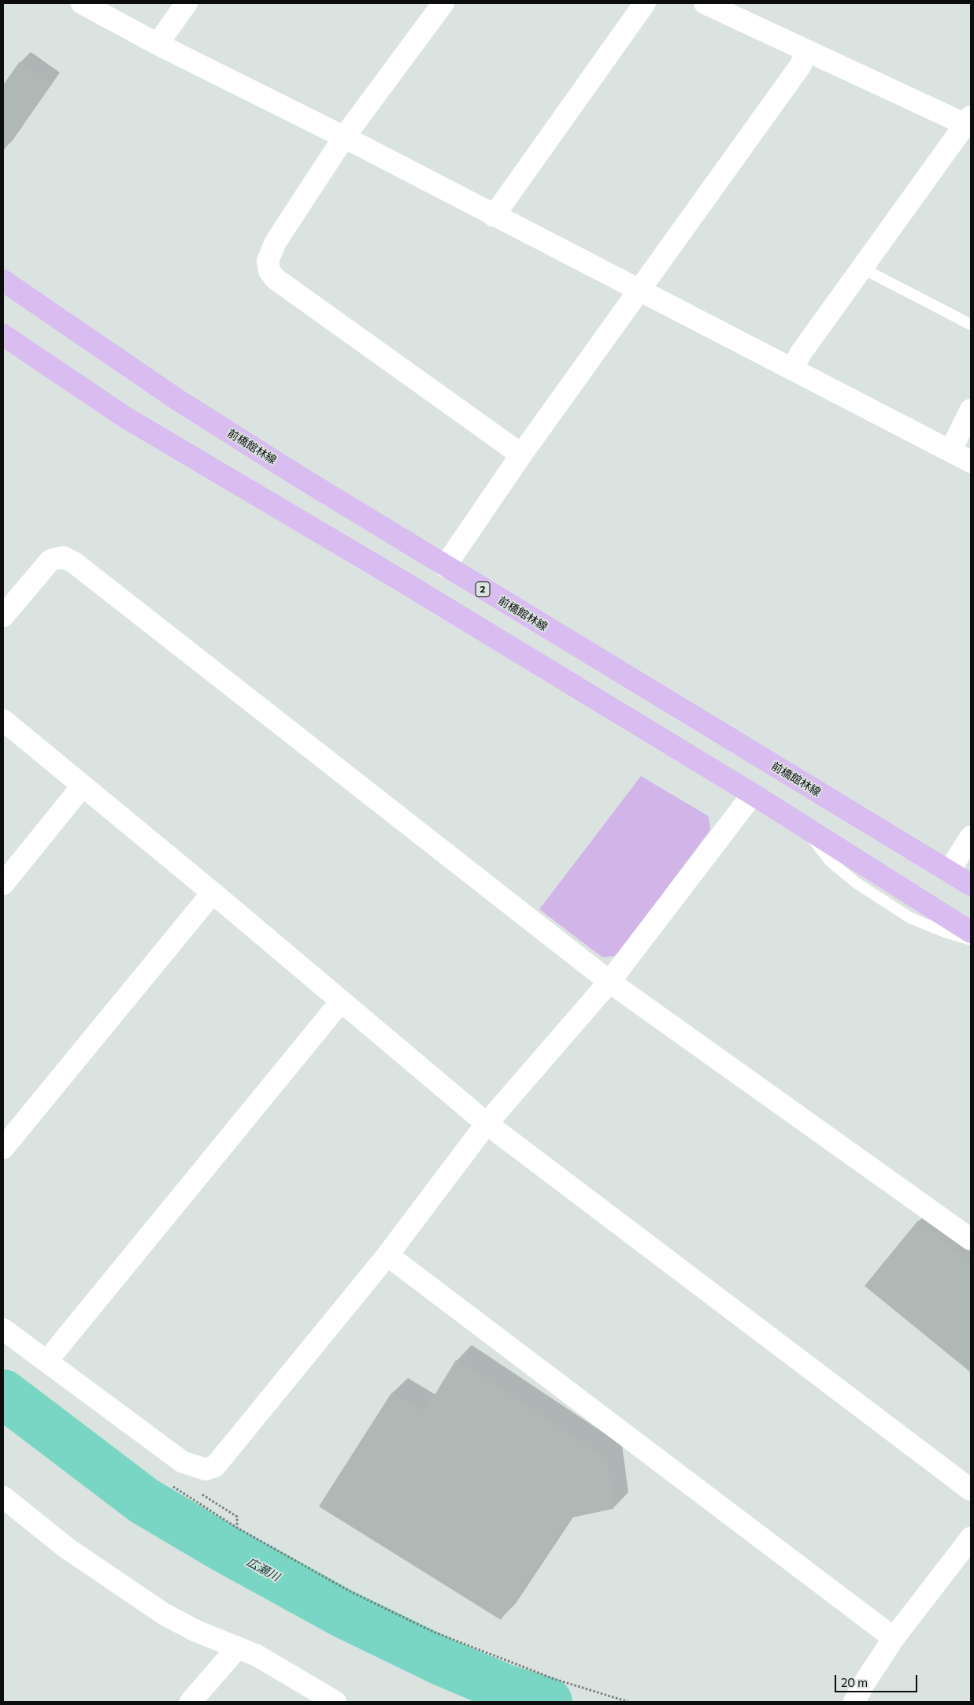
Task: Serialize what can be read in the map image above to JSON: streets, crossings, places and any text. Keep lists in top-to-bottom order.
{
  "streets": {
    "main road": ["前橋館林線", "2"]
  },
  "water": ["広瀬川"],
  "scale_bar": "20 m"
}
